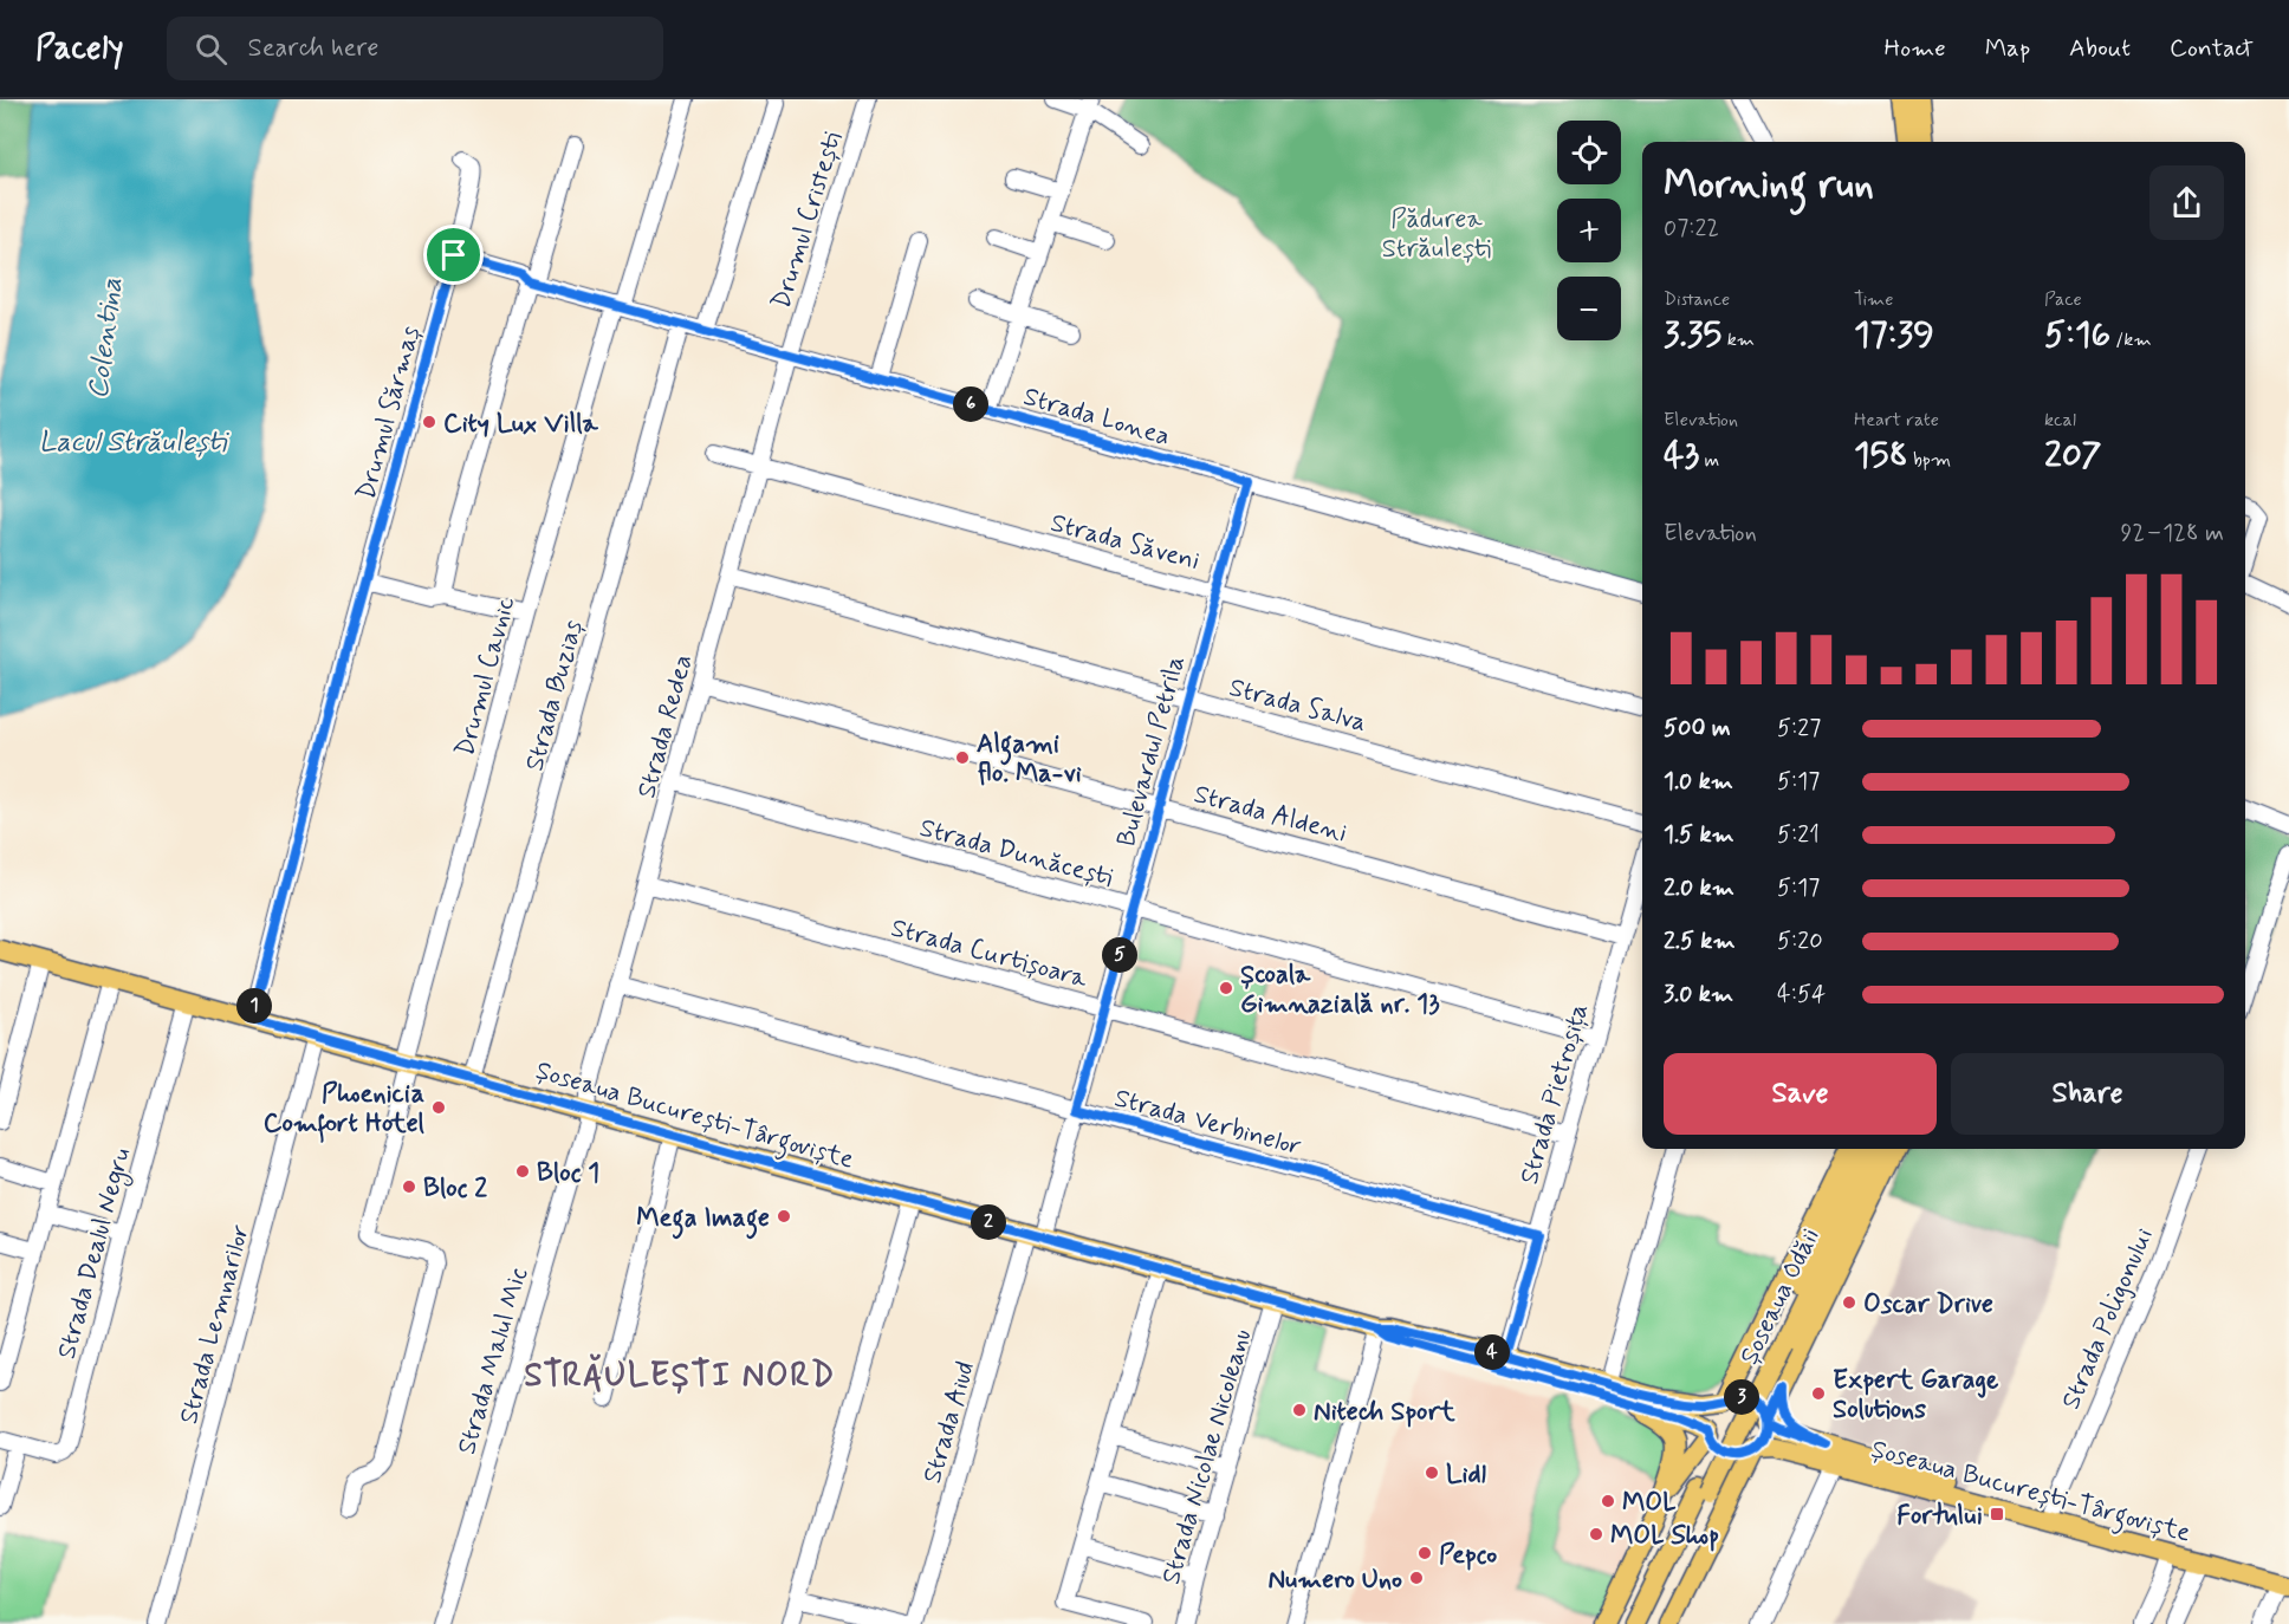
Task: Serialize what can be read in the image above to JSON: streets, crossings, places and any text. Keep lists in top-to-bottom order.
{
  "streets": {
    "main road": ["Șoseaua București-Târgoviște", "Șoseaua Odăii"],
    "street": [
      "Drumul Cristești",
      "Drumul Sărmaș",
      "Strada Lonea",
      "Strada Săveni",
      "Drumul Cavnic",
      "Strada Buziaș",
      "Strada Salva",
      "Strada Redea",
      "Bulevardul Petrila",
      "Strada Aldeni",
      "Strada Dunăcești",
      "Strada Curtișoara",
      "Strada Pietroșița",
      "Strada Verbinelor",
      "Strada Dealul Negru",
      "Strada Poligonului",
      "Strada Lemnarilor",
      "Strada Malul Mic",
      "Strada Aiud",
      "Strada Nicolae Nicoleanu"
    ]
  },
  "crossings": [
    ["Drumul Cristești", "Strada Lonea"],
    ["Drumul Cristești", "Strada Redea"],
    ["Drumul Sărmaș", "Strada Lonea"],
    ["Drumul Sărmaș", "Șoseaua București-Târgoviște"],
    ["Strada Lonea", "Drumul Cavnic"],
    ["Strada Lonea", "Strada Buziaș"],
    ["Strada Lonea", "Strada Redea"],
    ["Strada Lonea", "Bulevardul Petrila"],
    ["Strada Săveni", "Strada Redea"],
    ["Strada Săveni", "Bulevardul Petrila"],
    ["Drumul Cavnic", "Șoseaua București-Târgoviște"],
    ["Strada Buziaș", "Șoseaua București-Târgoviște"],
    ["Strada Salva", "Strada Redea"],
    ["Strada Salva", "Bulevardul Petrila"],
    ["Strada Redea", "Strada Aldeni"],
    ["Strada Redea", "Strada Dunăcești"],
    ["Strada Redea", "Strada Curtișoara"],
    ["Strada Redea", "Șoseaua București-Târgoviște"],
    ["Strada Redea", "Strada Verbinelor"],
    ["Strada Redea", "Strada Malul Mic"],
    ["Bulevardul Petrila", "Strada Aldeni"],
    ["Bulevardul Petrila", "Strada Dunăcești"],
    ["Bulevardul Petrila", "Strada Curtișoara"],
    ["Bulevardul Petrila", "Șoseaua București-Târgoviște"],
    ["Bulevardul Petrila", "Strada Verbinelor"],
    ["Bulevardul Petrila", "Strada Aiud"],
    ["Strada Aldeni", "Strada Pietroșița"],
    ["Strada Dunăcești", "Strada Pietroșița"],
    ["Strada Curtișoara", "Strada Pietroșița"],
    ["Strada Pietroșița", "Șoseaua București-Târgoviște"],
    ["Strada Pietroșița", "Strada Verbinelor"],
    ["Șoseaua București-Târgoviște", "Strada Dealul Negru"],
    ["Șoseaua București-Târgoviște", "Strada Poligonului"],
    ["Șoseaua București-Târgoviște", "Strada Lemnarilor"],
    ["Șoseaua București-Târgoviște", "Strada Malul Mic"],
    ["Șoseaua București-Târgoviște", "Strada Aiud"],
    ["Șoseaua București-Târgoviște", "Strada Nicolae Nicoleanu"]
  ],
  "districts": ["STRĂULEȘTI NORD"],
  "water": ["Colentina", "Lacul Străulești"],
  "parks": ["Pădurea Străulești"],
  "places": {
    "other": [
      "City Lux Villa",
      "Algami flo. Ma-vi",
      "Școala Gimnazială nr. 13",
      "Phoenicia Comfort Hotel",
      "Bloc 1",
      "Bloc 2",
      "Mega Image",
      "Oscar Drive",
      "Expert Garage Solutions",
      "Nitech Sport",
      "Lidl",
      "MOL",
      "MOL Shop",
      "Pepco",
      "Numero Uno"
    ],
    "transit": ["Fortului"]
  },
  "page": {
    "header": "Pacely",
    "search": "Search here",
    "nav": [
      "Home",
      "Map",
      "About",
      "Contact"
    ],
    "map_buttons": ["+", "−"],
    "heading": ["Morning run", "07:22"],
    "stats": [
      ["Distance", "3.35 km"],
      ["Time", "17:39"],
      ["Pace", "5:16 /km"],
      ["Elevation", "43 m"],
      ["Heart rate", "158 bpm"],
      ["kcal", "207"]
    ],
    "pins": [
      "6",
      "5",
      "1",
      "2",
      "4",
      "3"
    ],
    "chart": ["Elevation", "92–128 m"],
    "list": [
      {
        "name": "500 m",
        "note": "5:27"
      },
      {
        "name": "1.0 km",
        "note": "5:17"
      },
      {
        "name": "1.5 km",
        "note": "5:21"
      },
      {
        "name": "2.0 km",
        "note": "5:17"
      },
      {
        "name": "2.5 km",
        "note": "5:20"
      },
      {
        "name": "3.0 km",
        "note": "4:54"
      }
    ],
    "buttons": ["Save", "Share"]
  }
}
